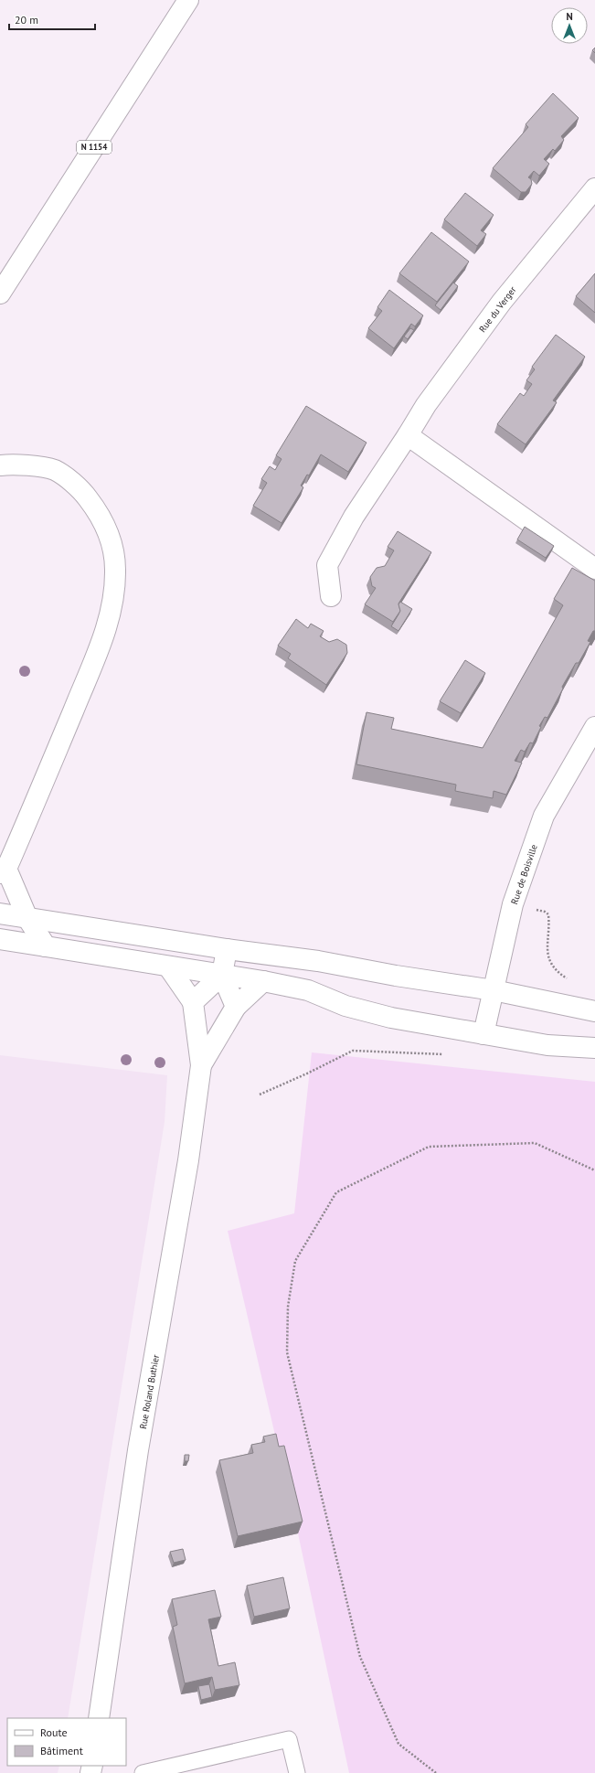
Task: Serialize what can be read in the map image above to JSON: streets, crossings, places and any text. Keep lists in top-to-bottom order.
{
  "streets": {
    "main road": [
      "N 1154",
      "Rue du Verger",
      "Rue de Boisville",
      "Rue Roland Buthier"
    ]
  },
  "legend": ["Route", "Bâtiment"],
  "scale_bar": "20 m",
  "north": "top"
}
